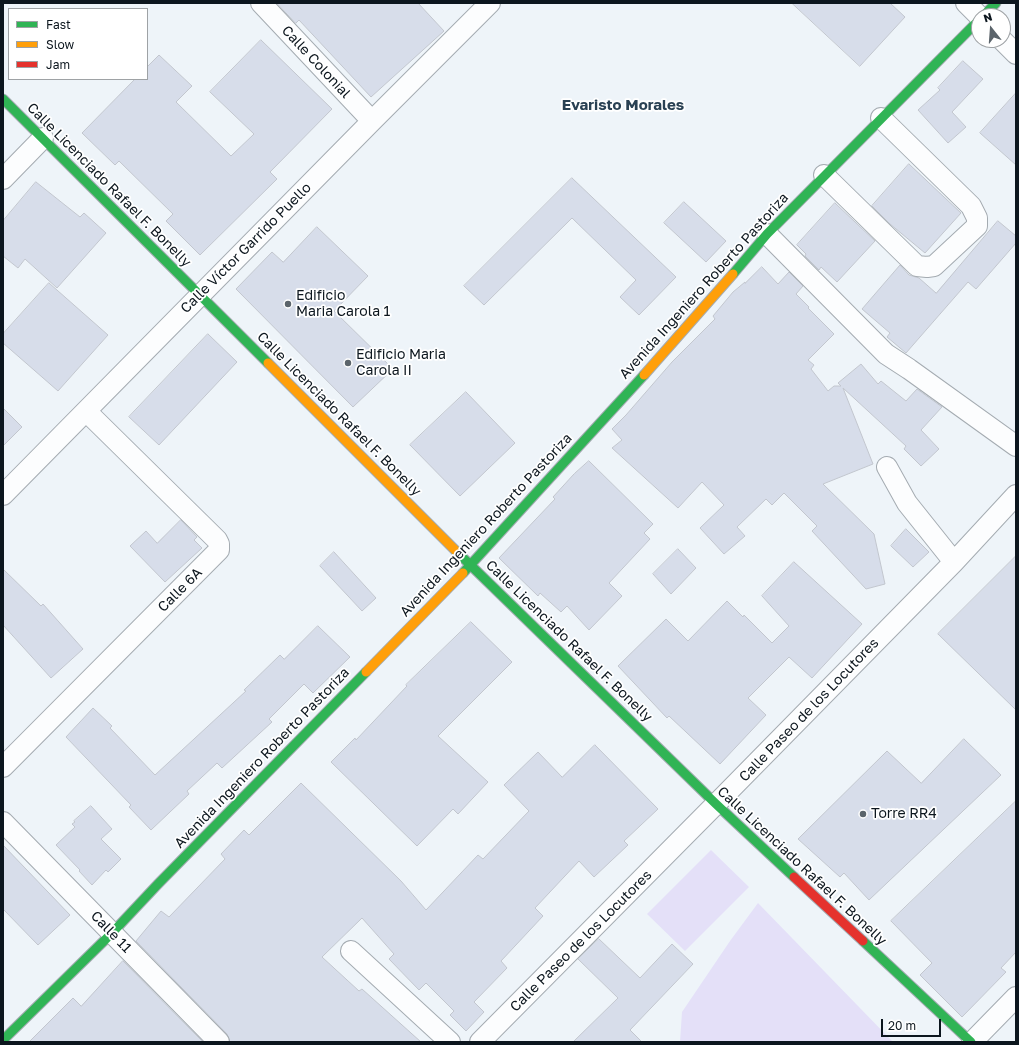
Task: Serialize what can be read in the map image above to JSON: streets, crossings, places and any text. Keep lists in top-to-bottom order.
{
  "streets": {
    "street": [
      "Calle Colonial",
      "Calle Licenciado Rafael F. Bonelly",
      "Calle Víctor Garrido Puello",
      "Avenida Ingeniero Roberto Pastoriza",
      "Calle 6A",
      "Calle Paseo de los Locutores",
      "Calle 11"
    ]
  },
  "crossings": [
    ["Calle Colonial", "Calle Víctor Garrido Puello"],
    ["Calle Licenciado Rafael F. Bonelly", "Calle Víctor Garrido Puello"],
    ["Calle Licenciado Rafael F. Bonelly", "Avenida Ingeniero Roberto Pastoriza"],
    ["Calle Licenciado Rafael F. Bonelly", "Calle Paseo de los Locutores"],
    ["Calle Víctor Garrido Puello", "Calle 6A"],
    ["Avenida Ingeniero Roberto Pastoriza", "Calle 11"]
  ],
  "districts": ["Evaristo Morales"],
  "places": ["Edificio Maria Carola 1", "Edificio Maria Carola II", "Torre RR4"],
  "legend": ["Fast", "Slow", "Jam"],
  "scale_bar": "20 m",
  "north": "top"
}
